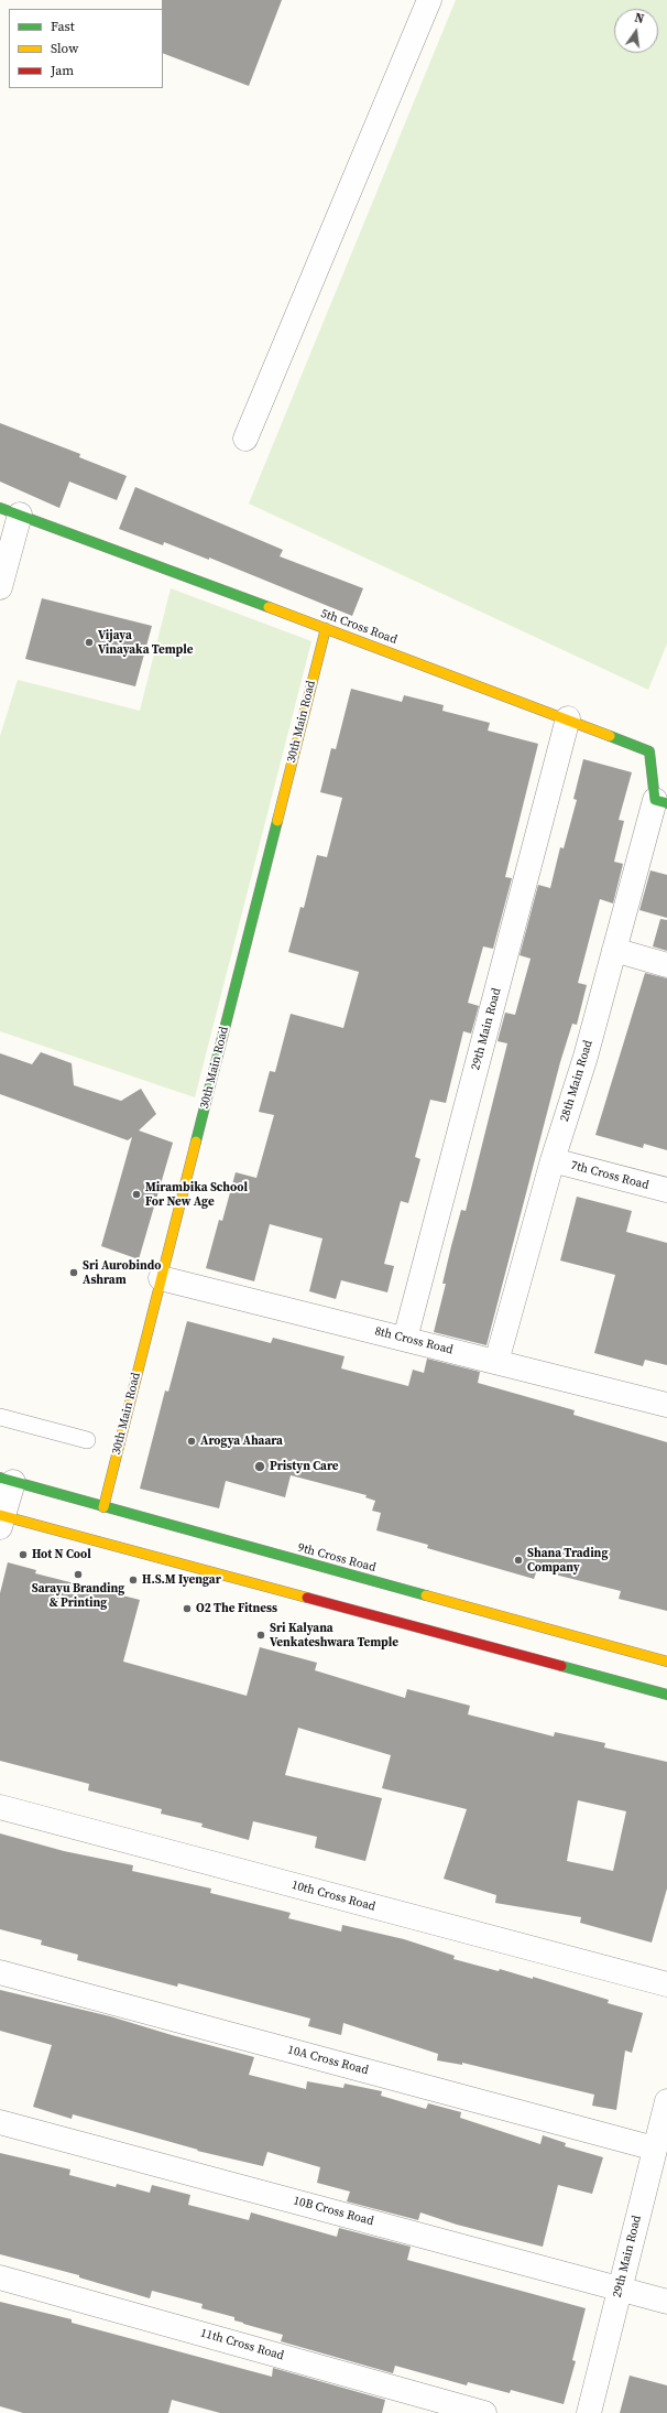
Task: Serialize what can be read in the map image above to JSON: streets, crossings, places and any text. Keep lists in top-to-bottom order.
{
  "streets": {
    "street": [
      "5th Cross Road",
      "30th Main Road",
      "29th Main Road",
      "28th Main Road",
      "7th Cross Road",
      "8th Cross Road",
      "9th Cross Road",
      "10th Cross Road",
      "10A Cross Road",
      "10B Cross Road",
      "11th Cross Road"
    ]
  },
  "crossings": [
    ["5th Cross Road", "30th Main Road"],
    ["5th Cross Road", "29th Main Road"],
    ["5th Cross Road", "28th Main Road"],
    ["30th Main Road", "8th Cross Road"],
    ["30th Main Road", "9th Cross Road"],
    ["29th Main Road", "8th Cross Road"],
    ["29th Main Road", "10A Cross Road"],
    ["29th Main Road", "10B Cross Road"],
    ["28th Main Road", "7th Cross Road"],
    ["28th Main Road", "8th Cross Road"]
  ],
  "places": [
    "Vijaya Vinayaka Temple",
    "Mirambika School For New Age",
    "Sri Aurobindo Ashram",
    "Arogya Ahaara",
    "Pristyn Care",
    "Hot N Cool",
    "Shana Trading Company",
    "Sarayu Branding & Printing",
    "H.S.M Iyengar",
    "O2 The Fitness",
    "Sri Kalyana Venkateshwara Temple"
  ],
  "legend": ["Fast", "Slow", "Jam"],
  "north": "top"
}
